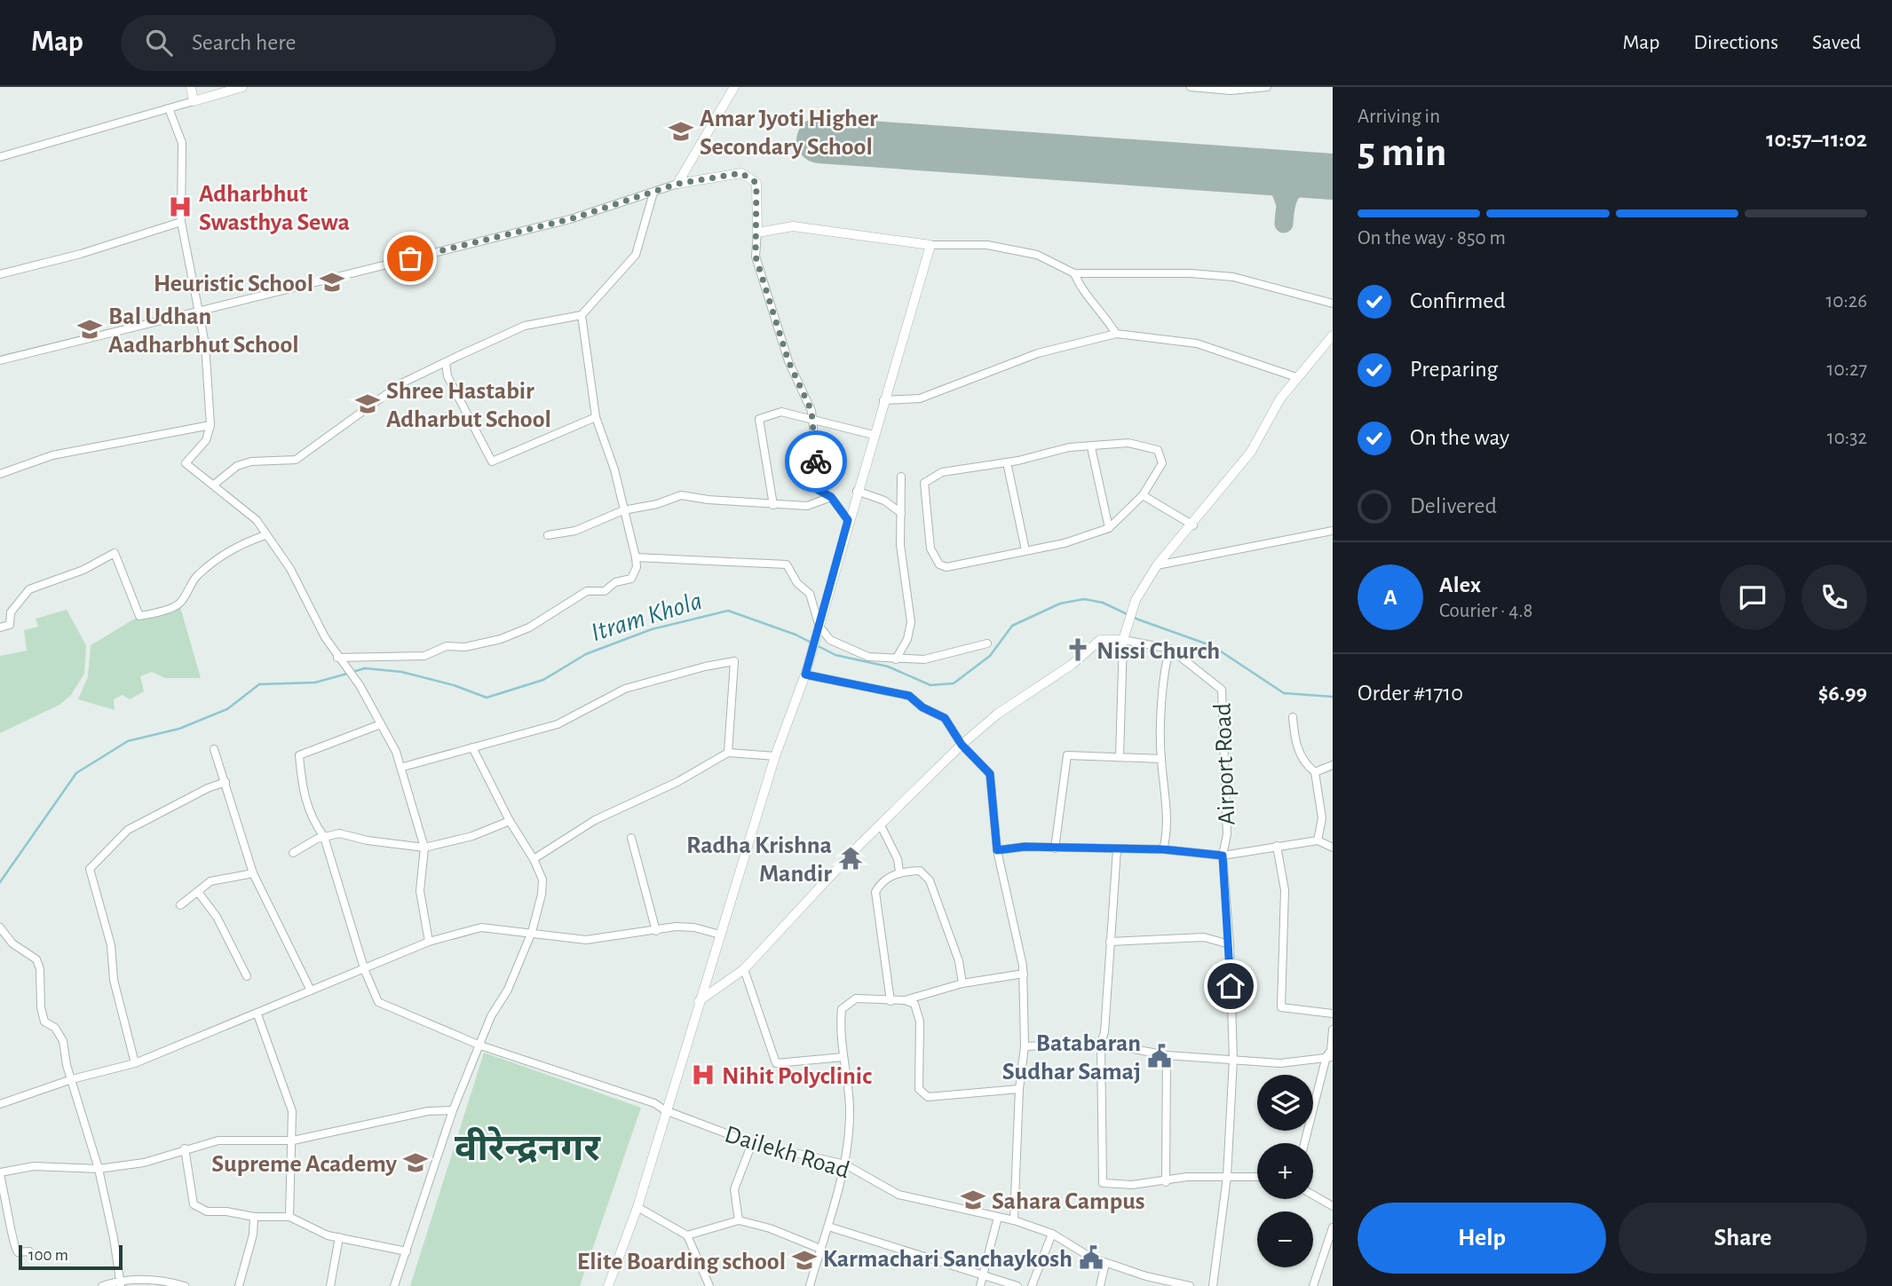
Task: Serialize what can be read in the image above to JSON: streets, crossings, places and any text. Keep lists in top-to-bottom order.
{
  "streets": {
    "street": ["Airport Road", "Dailekh Road"]
  },
  "districts": ["वीरेन्द्रनगर"],
  "water": ["Itram Khola"],
  "places": {
    "school or university": [
      "Amar Jyoti Higher Secondary School",
      "Heuristic School",
      "Bal Udhan Aadharbhut School",
      "Shree Hastabir Adharbut School",
      "Supreme Academy",
      "Sahara Campus",
      "Elite Boarding school"
    ],
    "hospital": ["Adharbhut Swasthya Sewa", "Nihit Polyclinic"],
    "church": ["Nissi Church"],
    "temple": ["Radha Krishna Mandir"],
    "public building": ["Batabaran Sudhar Samaj", "Karmachari Sanchaykosh"]
  },
  "scale_bar": "100 m",
  "page": {
    "header": "Map",
    "search": "Search here",
    "nav": ["Map", "Directions", "Saved"],
    "heading": ["5 min", "Arriving in", "10:57–11:02"],
    "panel": [
      "Alex",
      "Courier · 4.8",
      "Order #1710",
      "$6.99"
    ],
    "bar": "On the way · 850 m",
    "list": [
      ["Confirmed", "10:26"],
      ["Preparing", "10:27"],
      ["On the way", "10:32"],
      "Delivered"
    ],
    "round": "A",
    "map_buttons": ["+", "−"],
    "buttons": ["Help", "Share"],
    "scale": "100 m"
  }
}
